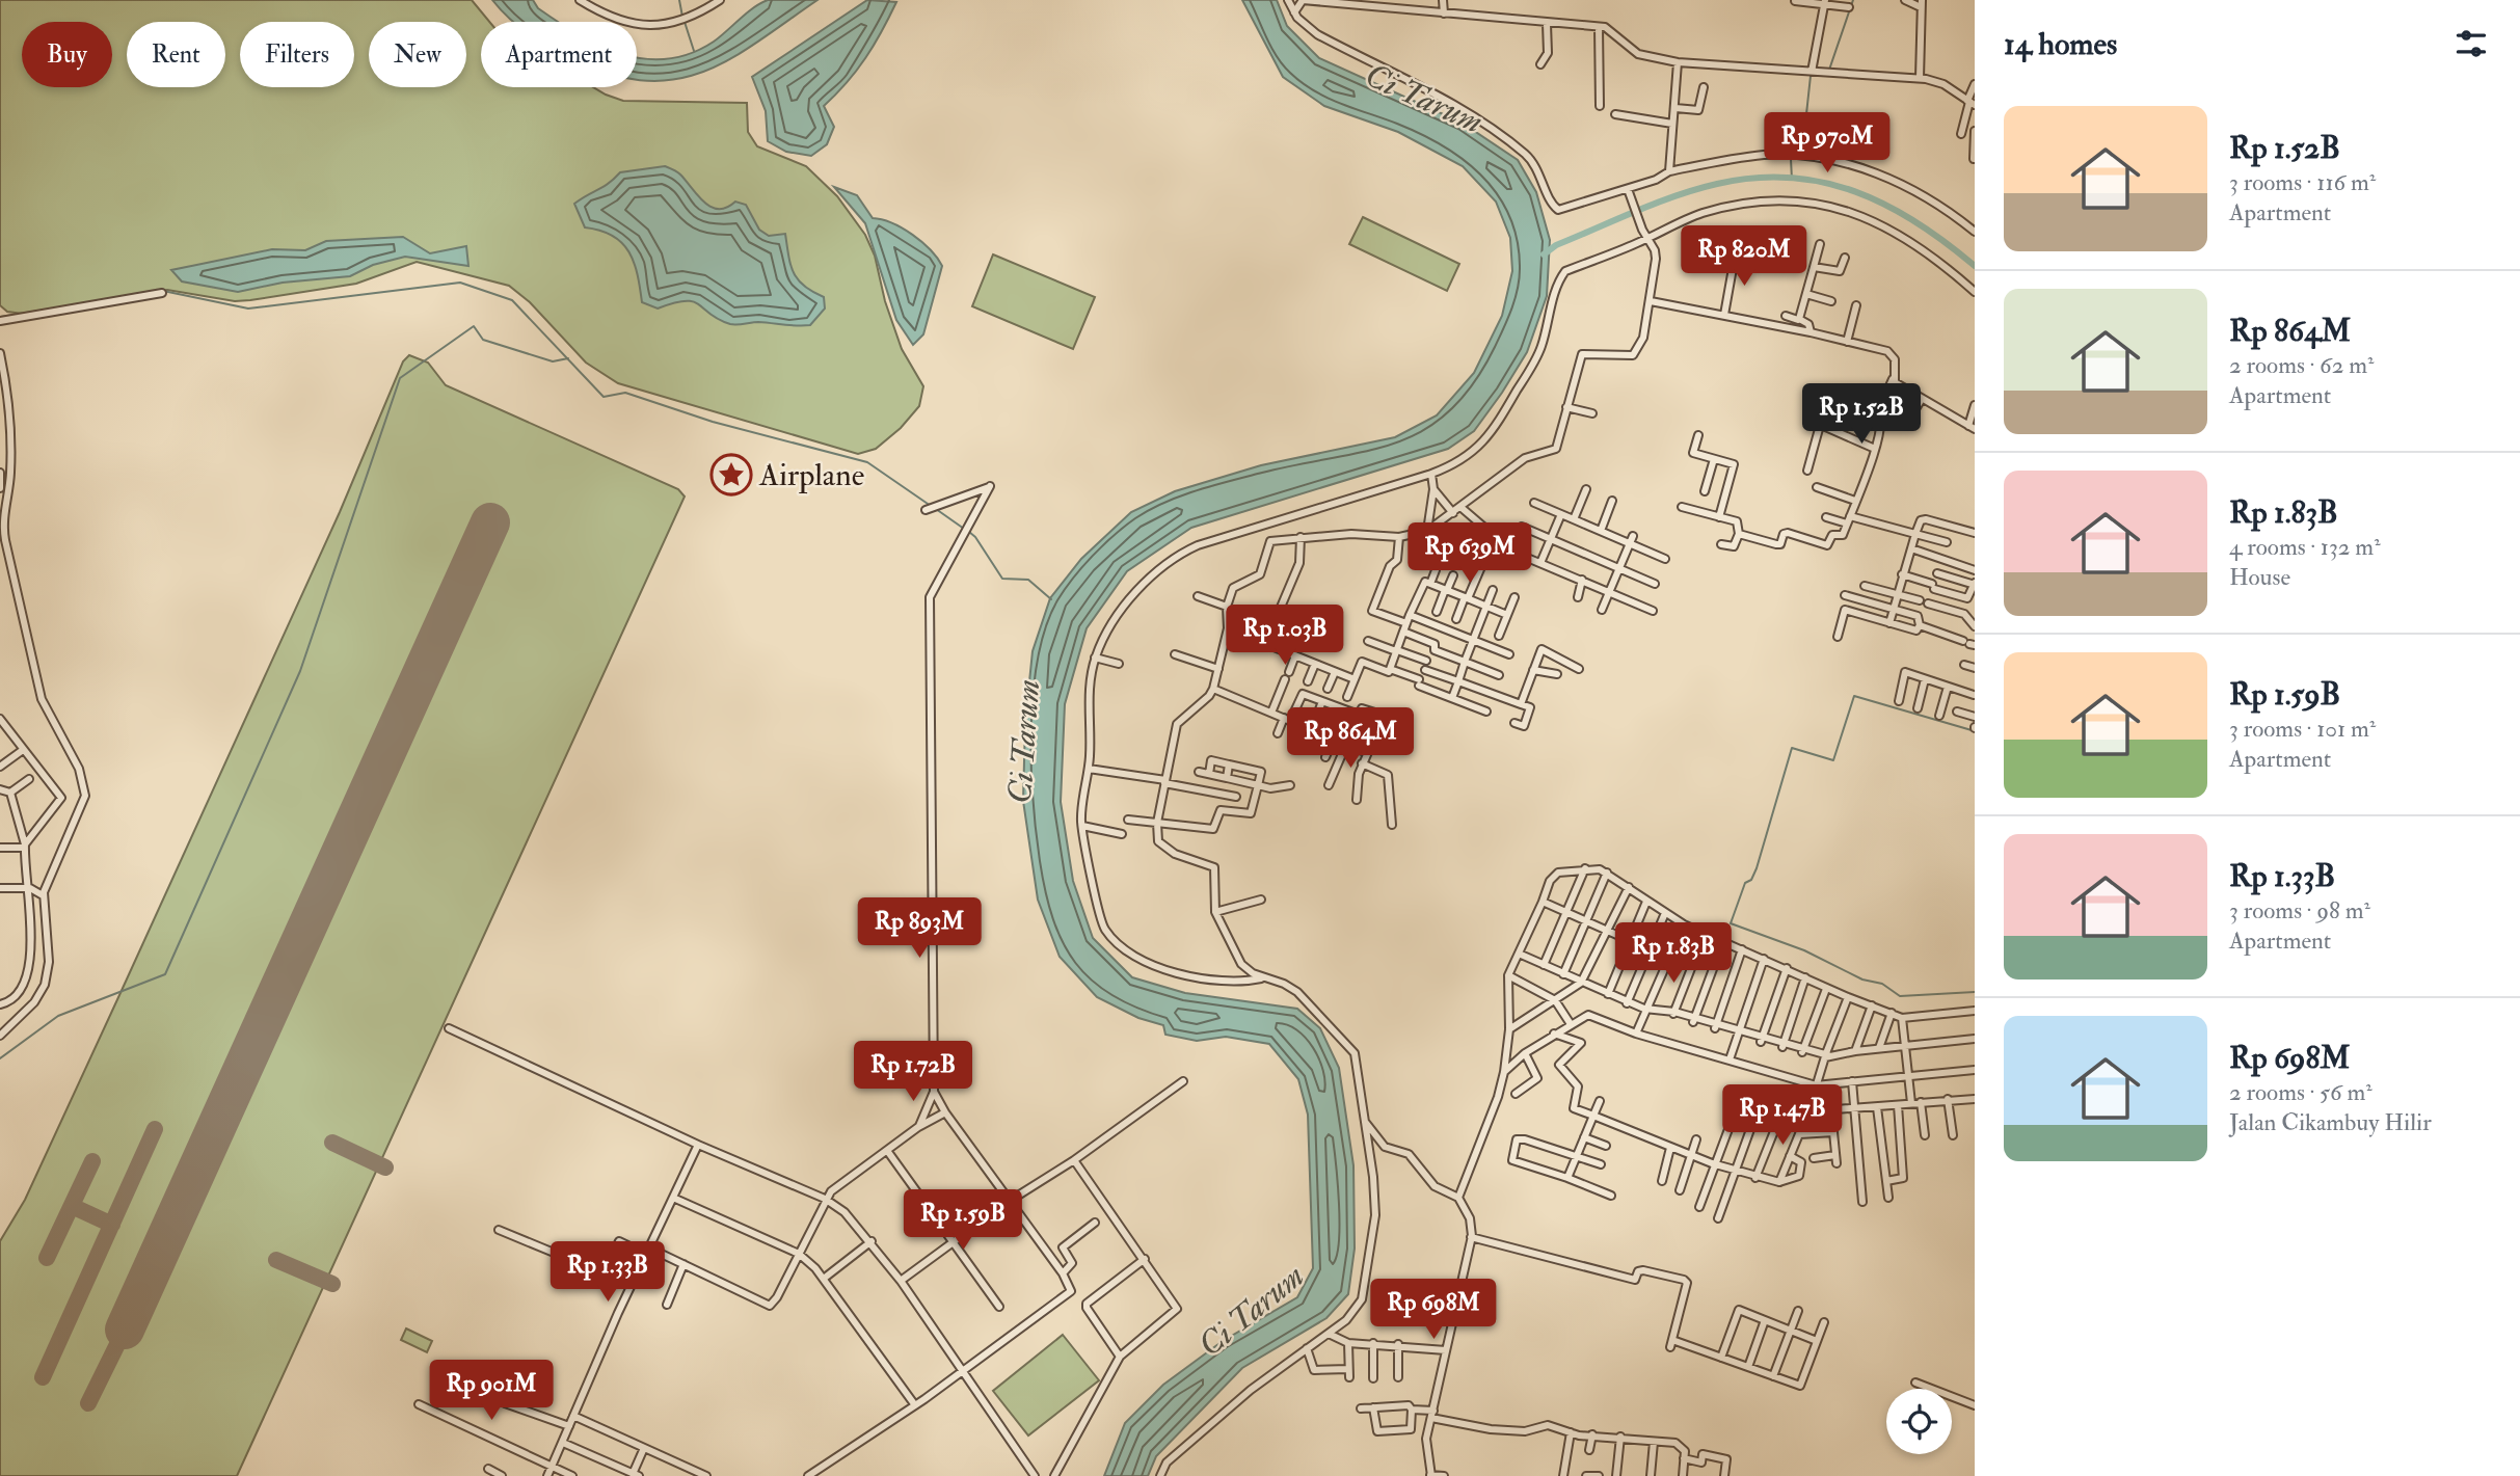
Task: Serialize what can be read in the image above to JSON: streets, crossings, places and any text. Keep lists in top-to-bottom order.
{
  "water": ["Ci Tarum"],
  "places": {
    "place": ["Airplane"]
  },
  "page": {
    "heading": "14 homes",
    "chip": [
      "Buy",
      "Rent",
      "Filters",
      "New",
      "Apartment"
    ],
    "list": [
      {
        "name": "Rp 1.52B",
        "note": "3 rooms · 116 m² · Apartment"
      },
      {
        "name": "Rp 864M",
        "note": "2 rooms · 62 m² · Apartment"
      },
      {
        "name": "Rp 1.83B",
        "note": "4 rooms · 132 m² · House"
      },
      {
        "name": "Rp 1.59B",
        "note": "3 rooms · 101 m² · Apartment"
      },
      {
        "name": "Rp 1.33B",
        "note": "3 rooms · 98 m² · Apartment"
      },
      {
        "name": "Rp 698M",
        "note": "2 rooms · 56 m² · Jalan Cikambuy Hilir"
      }
    ],
    "price": [
      "Rp 970M",
      "Rp 820M",
      "Rp 1.52B",
      "Rp 639M",
      "Rp 1.03B",
      "Rp 864M",
      "Rp 893M",
      "Rp 1.83B",
      "Rp 1.72B",
      "Rp 1.47B",
      "Rp 1.59B",
      "Rp 1.33B",
      "Rp 698M",
      "Rp 901M"
    ]
  }
}
